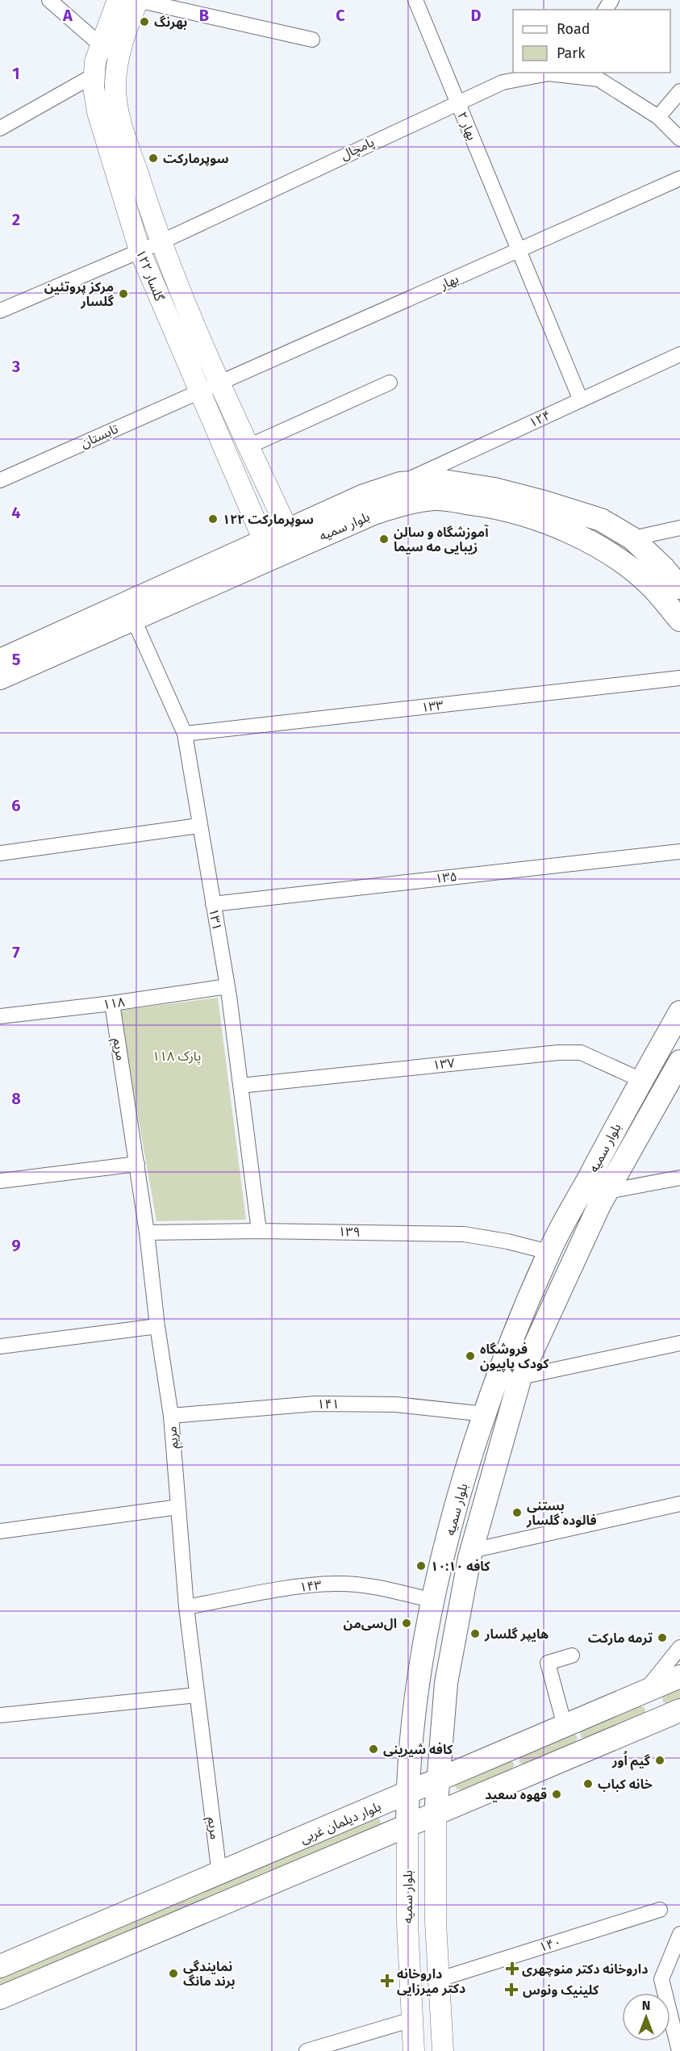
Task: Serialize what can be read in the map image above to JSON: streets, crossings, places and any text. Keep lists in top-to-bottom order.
{
  "streets": {
    "main road": ["گلسار ۱۲۲", "بلوار سمیه", "بلوار دیلمان غربی"],
    "street": [
      "بهار ۲",
      "پامچال",
      "بهار",
      "۱۲۴",
      "تابستان",
      "۱۳۳",
      "۱۳۵",
      "۱۳۱",
      "۱۱۸",
      "مریم",
      "۱۳۷",
      "۱۳۹",
      "۱۴۱",
      "۱۴۳",
      "۱۴۰"
    ]
  },
  "crossings": [
    ["بهار ۲", "پامچال"],
    ["بهار ۲", "بهار"],
    ["بهار ۲", "۱۲۴"],
    ["پامچال", "گلسار ۱۲۲"],
    ["گلسار ۱۲۲", "بهار"],
    ["گلسار ۱۲۲", "تابستان"],
    ["گلسار ۱۲۲", "بلوار سمیه"],
    ["بهار", "تابستان"],
    ["۱۲۴", "بلوار سمیه"],
    ["بلوار سمیه", "۱۳۱"],
    ["بلوار سمیه", "۱۳۷"],
    ["بلوار سمیه", "۱۳۹"],
    ["بلوار سمیه", "۱۴۱"],
    ["بلوار سمیه", "۱۴۳"],
    ["بلوار سمیه", "بلوار دیلمان غربی"],
    ["بلوار سمیه", "۱۴۰"],
    ["۱۳۳", "۱۳۱"],
    ["۱۳۵", "۱۳۱"],
    ["۱۳۱", "۱۱۸"],
    ["۱۳۱", "۱۳۷"],
    ["۱۳۱", "۱۳۹"],
    ["۱۱۸", "مریم"],
    ["مریم", "۱۳۹"],
    ["مریم", "۱۴۱"],
    ["مریم", "۱۴۳"],
    ["مریم", "بلوار دیلمان غربی"]
  ],
  "parks": ["پارک ۱۱۸"],
  "places": {
    "other": [
      "بهرنگ",
      "سوپرمارکت",
      "مرکز پروتئین گلسار",
      "سوپرمارکت ۱۲۲",
      "آموزشگاه و سالن زیبایی مه سیما",
      "فروشگاه کودک پاپیون",
      "بستنی فالوده گلسار",
      "کافه ۱۰:۱۰",
      "ال‌سی‌من",
      "هایپر گلسار",
      "ترمه مارکت",
      "کافه شیرینی",
      "گیم اُور",
      "خانه کباب",
      "قهوه سعید",
      "نمایندگی برند مانگ"
    ],
    "health": ["داروخانه دکتر منوچهری", "داروخانه دکتر میرزایی", "کلینیک ونوس"]
  },
  "legend": ["Road", "Park"],
  "north": "top",
  "grid": {
    "columns": [
      "A",
      "B",
      "C",
      "D"
    ],
    "rows": [
      "1",
      "2",
      "3",
      "4",
      "5",
      "6",
      "7",
      "8",
      "9"
    ]
  }
}
